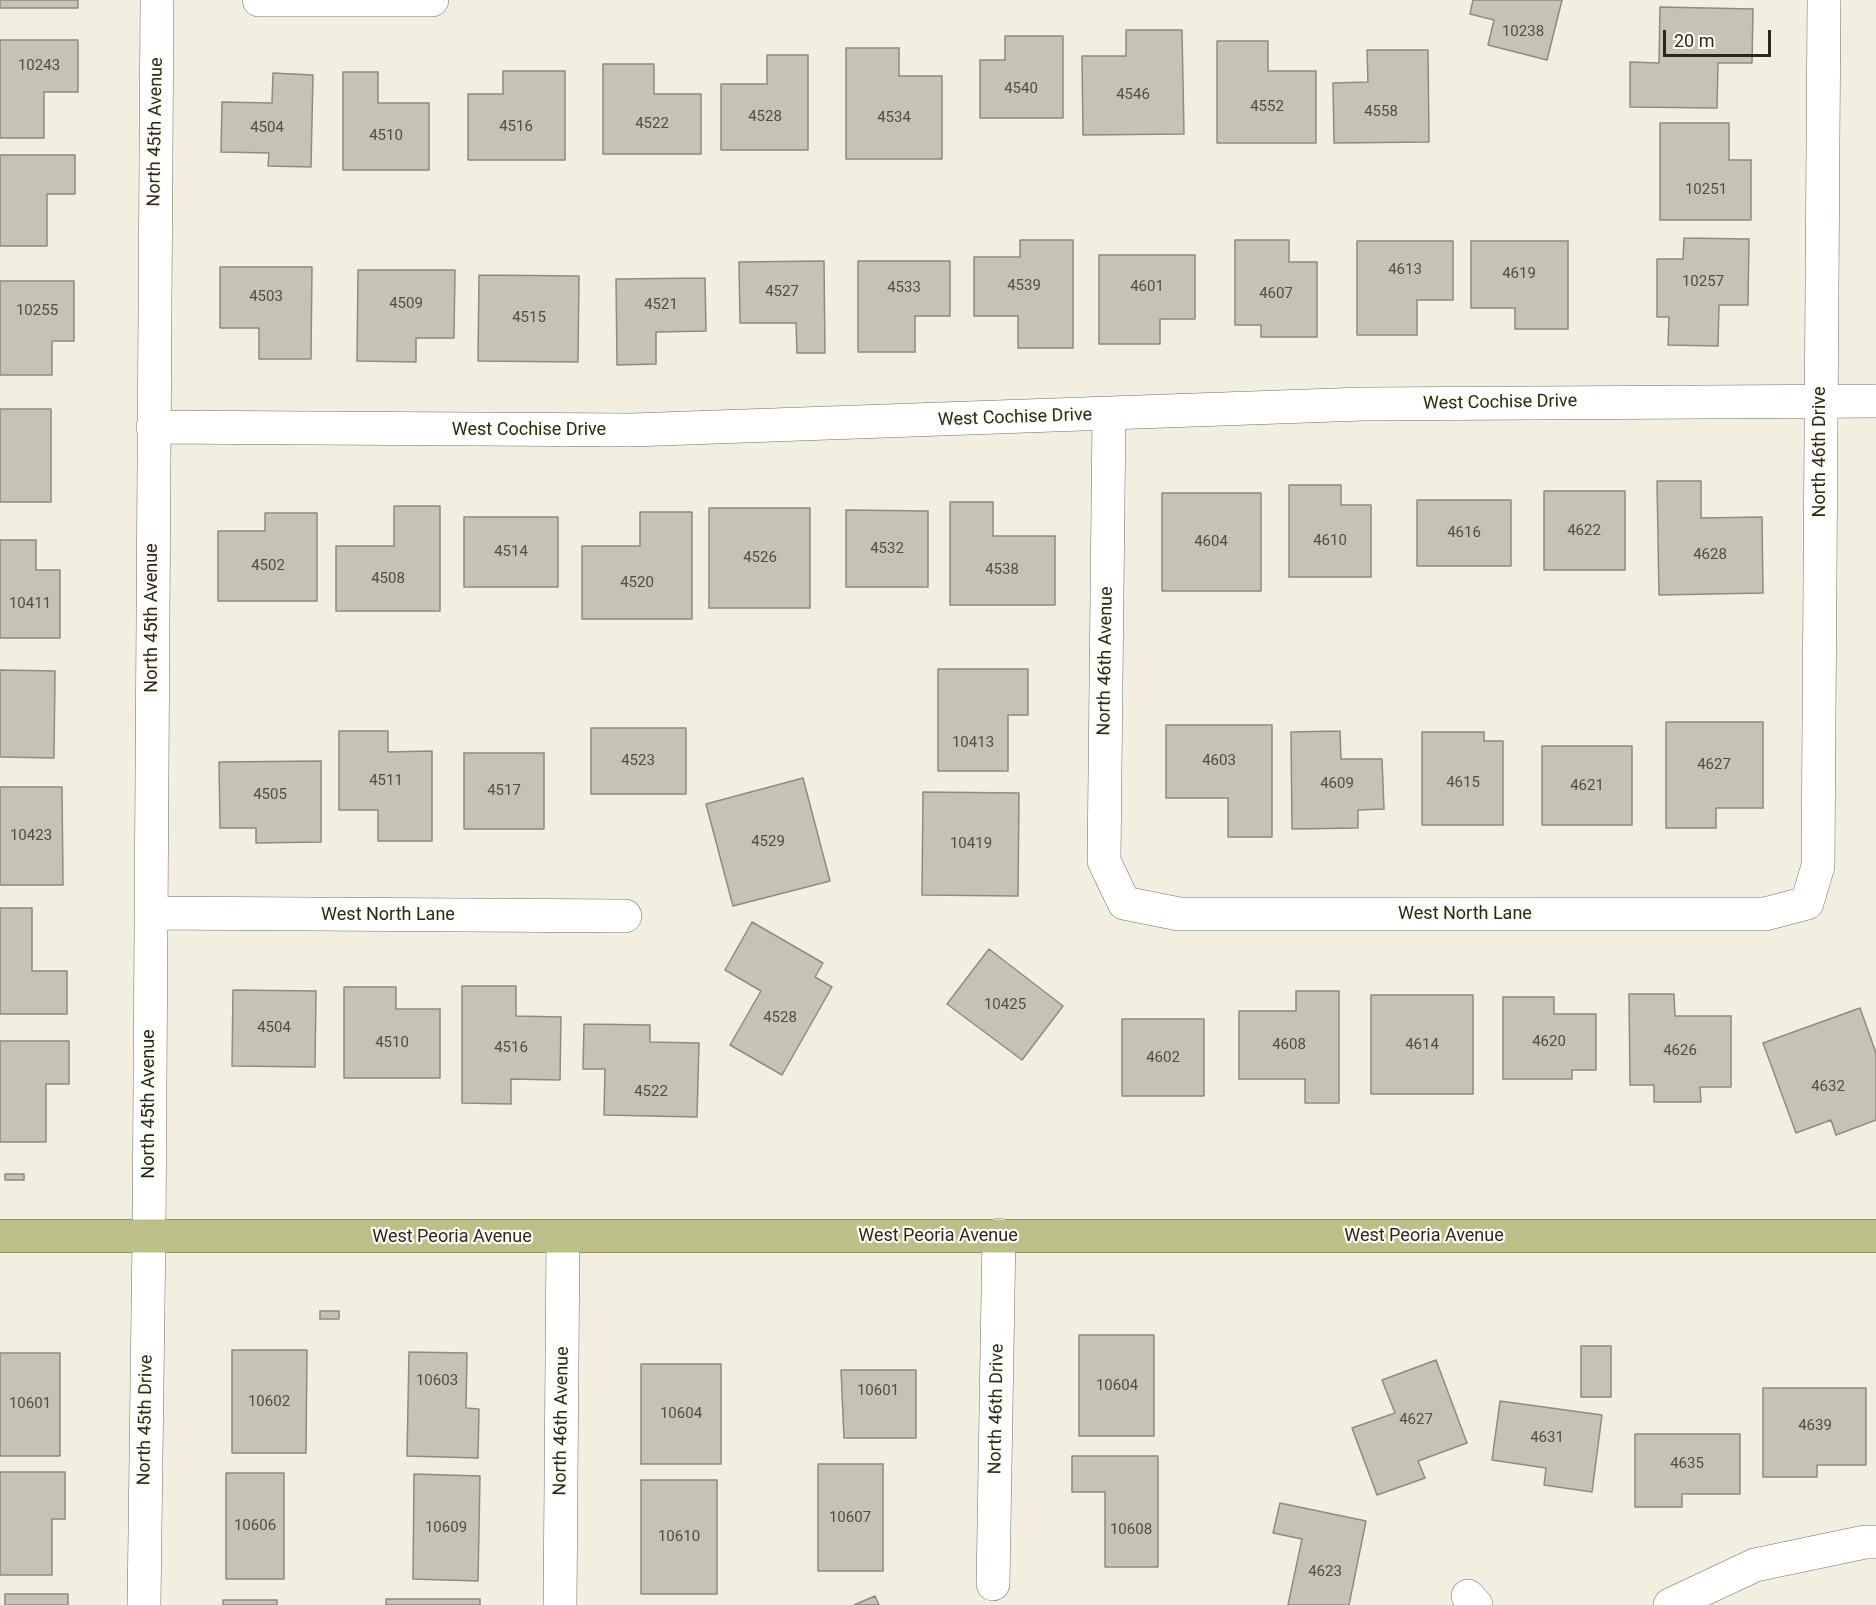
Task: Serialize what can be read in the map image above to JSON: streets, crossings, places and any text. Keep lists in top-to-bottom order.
{
  "streets": {
    "main road": ["West Peoria Avenue"],
    "street": [
      "North 45th Avenue",
      "West Cochise Drive",
      "North 46th Drive",
      "North 46th Avenue",
      "West North Lane",
      "North 45th Drive"
    ]
  },
  "crossings": [
    ["North 45th Avenue", "West Cochise Drive"],
    ["North 45th Avenue", "West North Lane"],
    ["North 45th Avenue", "West Peoria Avenue"],
    ["North 45th Avenue", "North 45th Drive"],
    ["West Cochise Drive", "North 46th Drive"],
    ["West Cochise Drive", "North 46th Avenue"],
    ["North 46th Drive", "West North Lane"],
    ["North 46th Drive", "West Peoria Avenue"],
    ["North 46th Avenue", "West North Lane"],
    ["North 46th Avenue", "West Peoria Avenue"],
    ["West Peoria Avenue", "North 45th Drive"]
  ],
  "house_numbers": [
    "10238",
    "10243",
    "4540",
    "4546",
    "4552",
    "4558",
    "4528",
    "4534",
    "4522",
    "4516",
    "4504",
    "4510",
    "10251",
    "4613",
    "4619",
    "10257",
    "4539",
    "4601",
    "4533",
    "4527",
    "4607",
    "4503",
    "4509",
    "4521",
    "10255",
    "4515",
    "4622",
    "4616",
    "4610",
    "4604",
    "4532",
    "4514",
    "4628",
    "4526",
    "4502",
    "4538",
    "4508",
    "4520",
    "10411",
    "10413",
    "4523",
    "4603",
    "4627",
    "4511",
    "4615",
    "4609",
    "4621",
    "4517",
    "4505",
    "10423",
    "4529",
    "10419",
    "10425",
    "4528",
    "4504",
    "4620",
    "4510",
    "4608",
    "4614",
    "4516",
    "4626",
    "4602",
    "4632",
    "4522",
    "10603",
    "10604",
    "10601",
    "10602",
    "10601",
    "10604",
    "4627",
    "4639",
    "4631",
    "4635",
    "10607",
    "10606",
    "10609",
    "10608",
    "10610",
    "4623"
  ],
  "scale_bar": "20 m"
}
